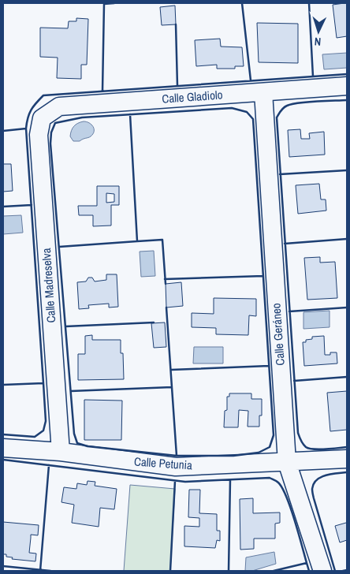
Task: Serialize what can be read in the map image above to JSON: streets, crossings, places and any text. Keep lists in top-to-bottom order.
{
  "streets": {
    "street": [
      "Calle Gladiolo",
      "Calle Madreselva",
      "Calle Geráneo",
      "Calle Petunia"
    ]
  },
  "crossings": [
    ["Calle Gladiolo", "Calle Madreselva"],
    ["Calle Gladiolo", "Calle Geráneo"],
    ["Calle Madreselva", "Calle Petunia"],
    ["Calle Geráneo", "Calle Petunia"]
  ],
  "north": "bottom"
}
